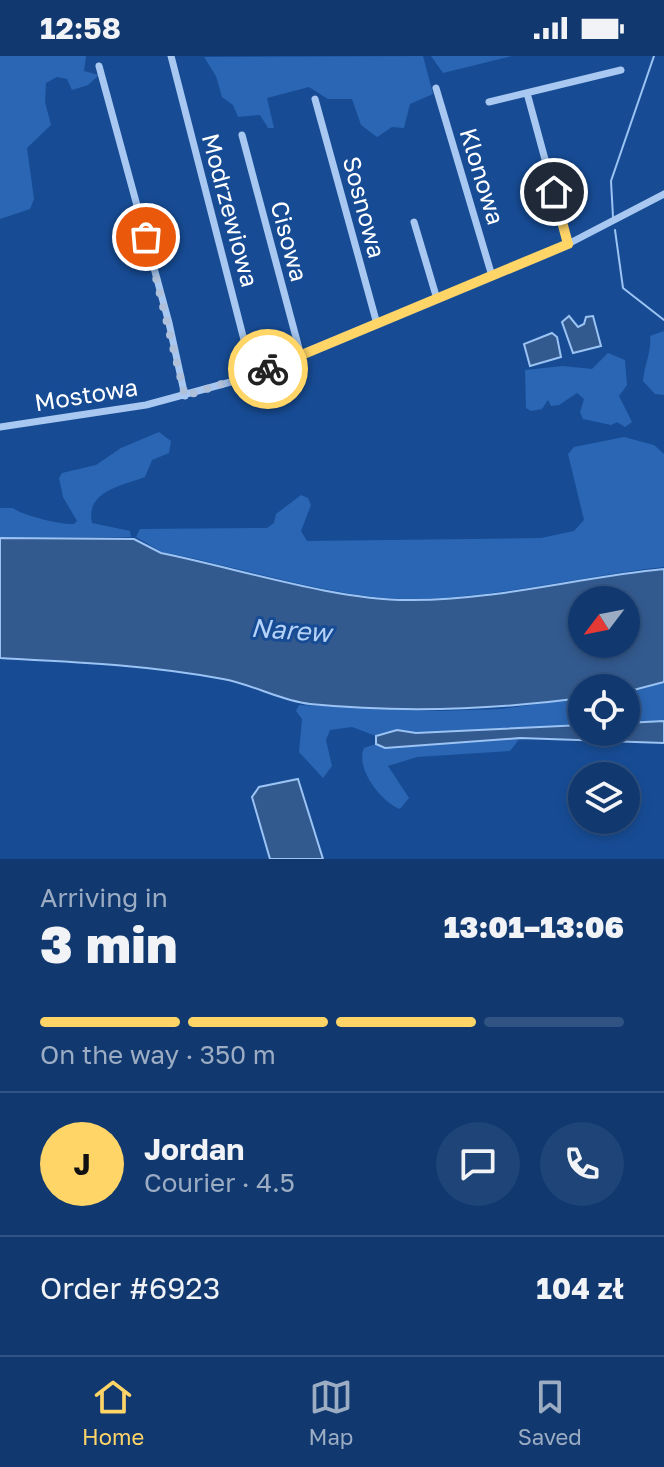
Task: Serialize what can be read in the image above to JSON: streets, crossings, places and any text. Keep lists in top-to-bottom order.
{
  "streets": {
    "street": [
      "Klonowa",
      "Sosnowa",
      "Modrzewiowa",
      "Cisowa",
      "Mostowa"
    ]
  },
  "crossings": [
    ["Klonowa", "Mostowa"],
    ["Sosnowa", "Mostowa"],
    ["Modrzewiowa", "Mostowa"],
    ["Cisowa", "Mostowa"]
  ],
  "water": ["Narew"],
  "north": "bottom left",
  "page": {
    "status": "12:58",
    "heading": ["3 min", "Arriving in", "13:01–13:06"],
    "panel": [
      "Jordan",
      "Courier · 4.5",
      "Order #6923",
      "104 zł"
    ],
    "bar": "On the way · 350 m",
    "round": "J",
    "tabs": ["Home", "Map", "Saved"]
  }
}
